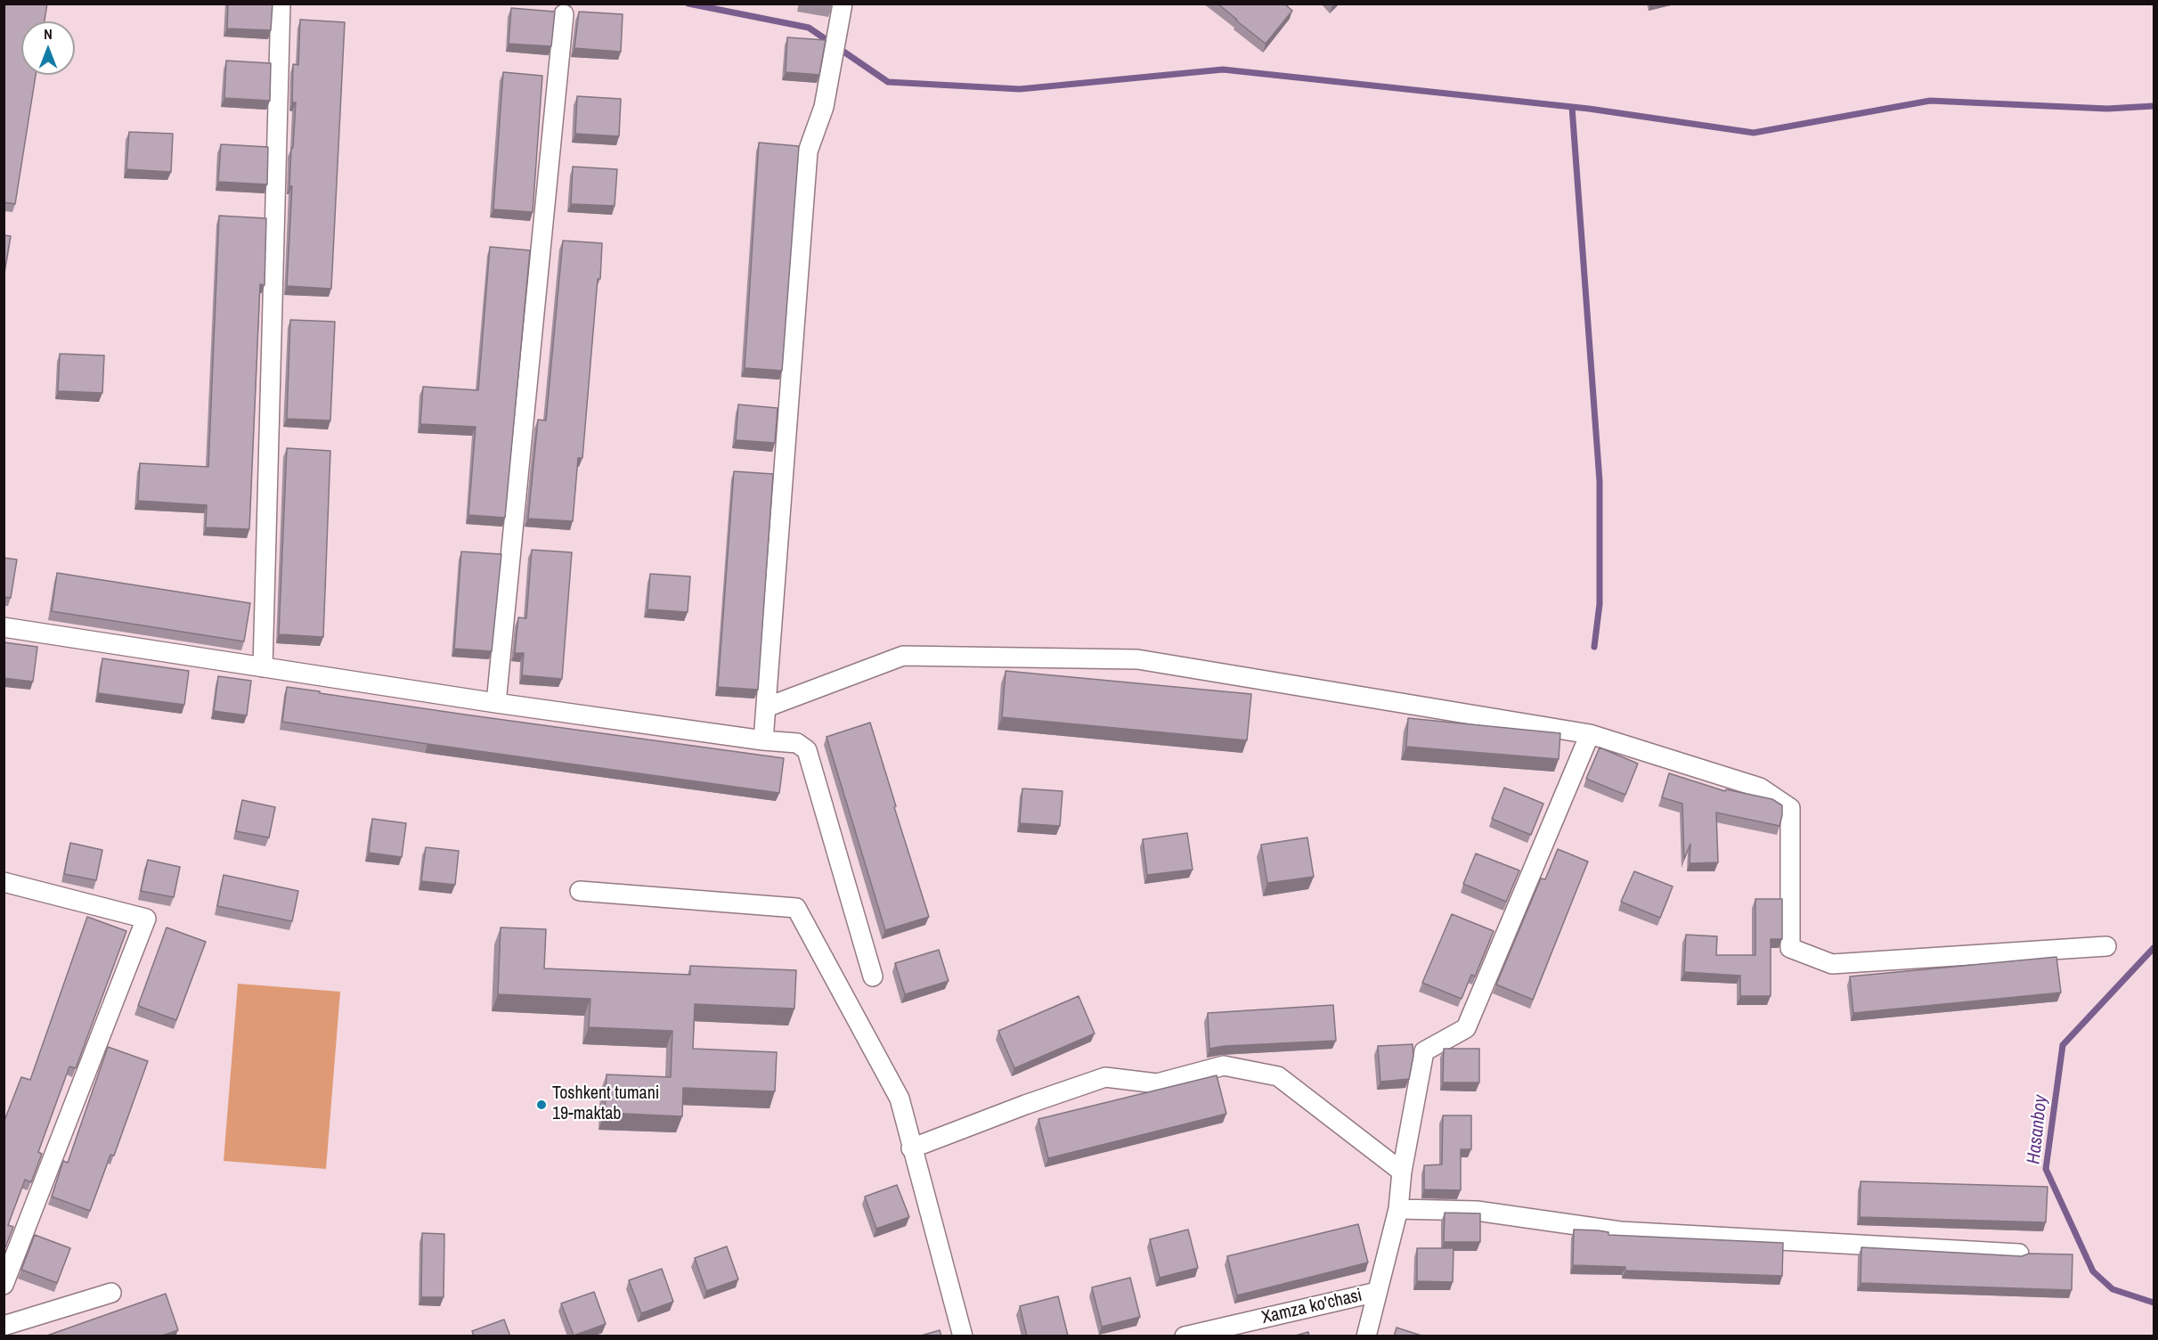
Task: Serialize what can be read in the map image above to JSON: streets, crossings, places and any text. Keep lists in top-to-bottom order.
{
  "streets": {
    "street": ["Xamza ko'chasi"]
  },
  "water": ["Hasanboy"],
  "places": ["Toshkent tumani 19-maktab"],
  "north": "top"
}
